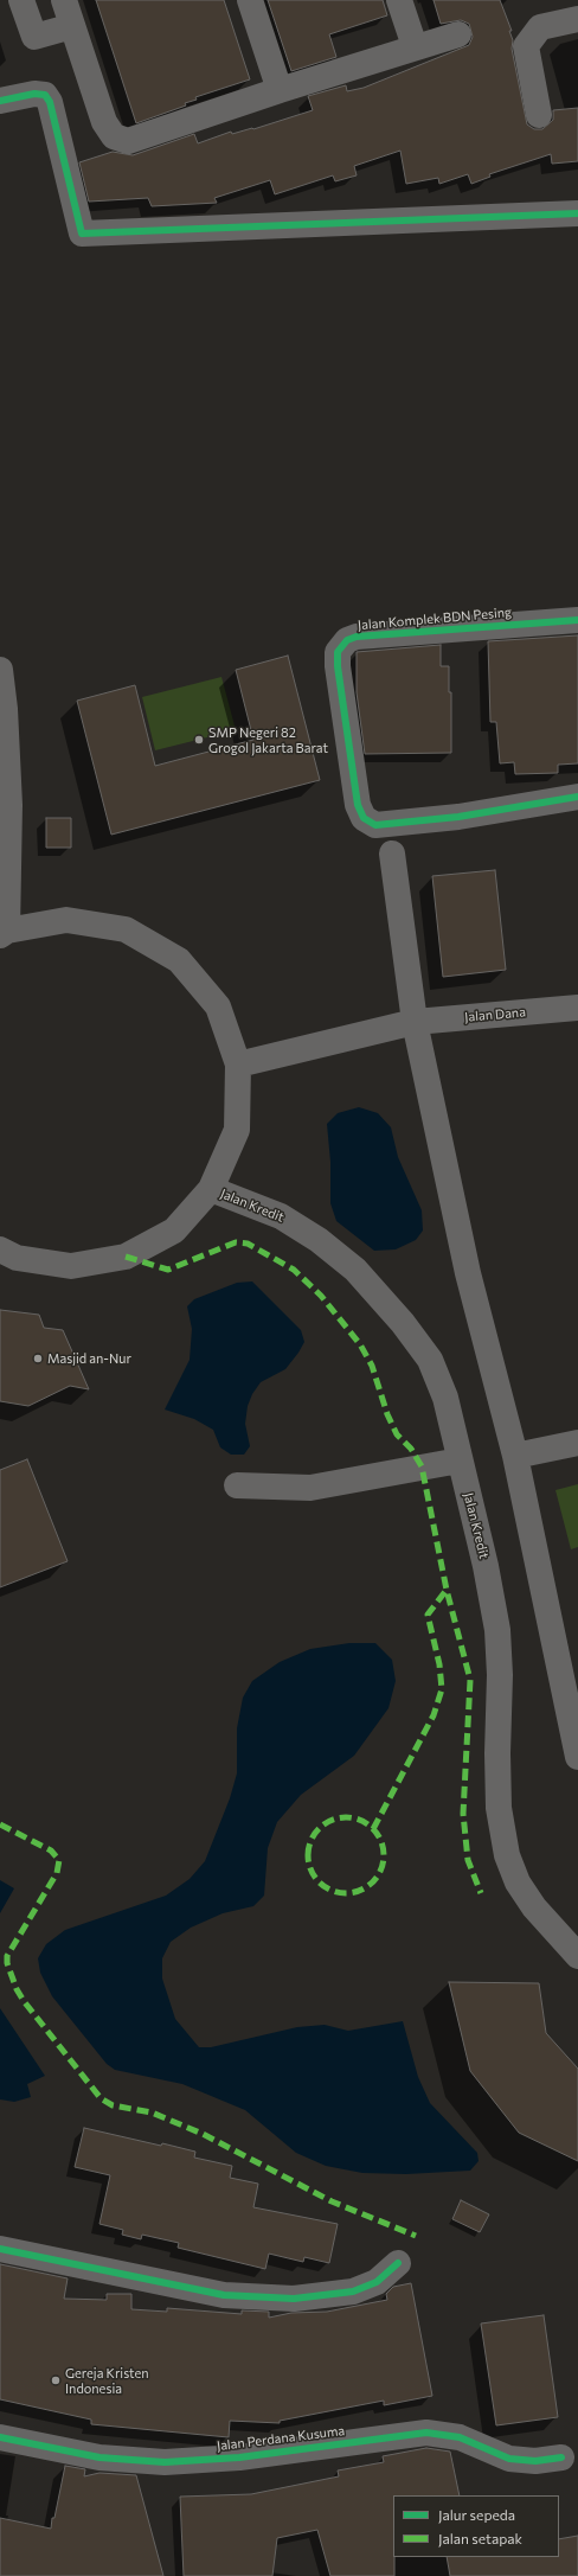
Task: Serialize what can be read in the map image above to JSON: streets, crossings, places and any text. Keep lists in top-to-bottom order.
{
  "streets": {
    "street": [
      "Jalan Komplek BDN Pesing",
      "Jalan Dana",
      "Jalan Kredit",
      "Jalan Perdana Kusuma"
    ]
  },
  "places": ["SMP Negeri 82 Grogol Jakarta Barat", "Masjid an-Nur", "Gereja Kristen Indonesia"],
  "legend": ["Jalur sepeda", "Jalan setapak"]
}
